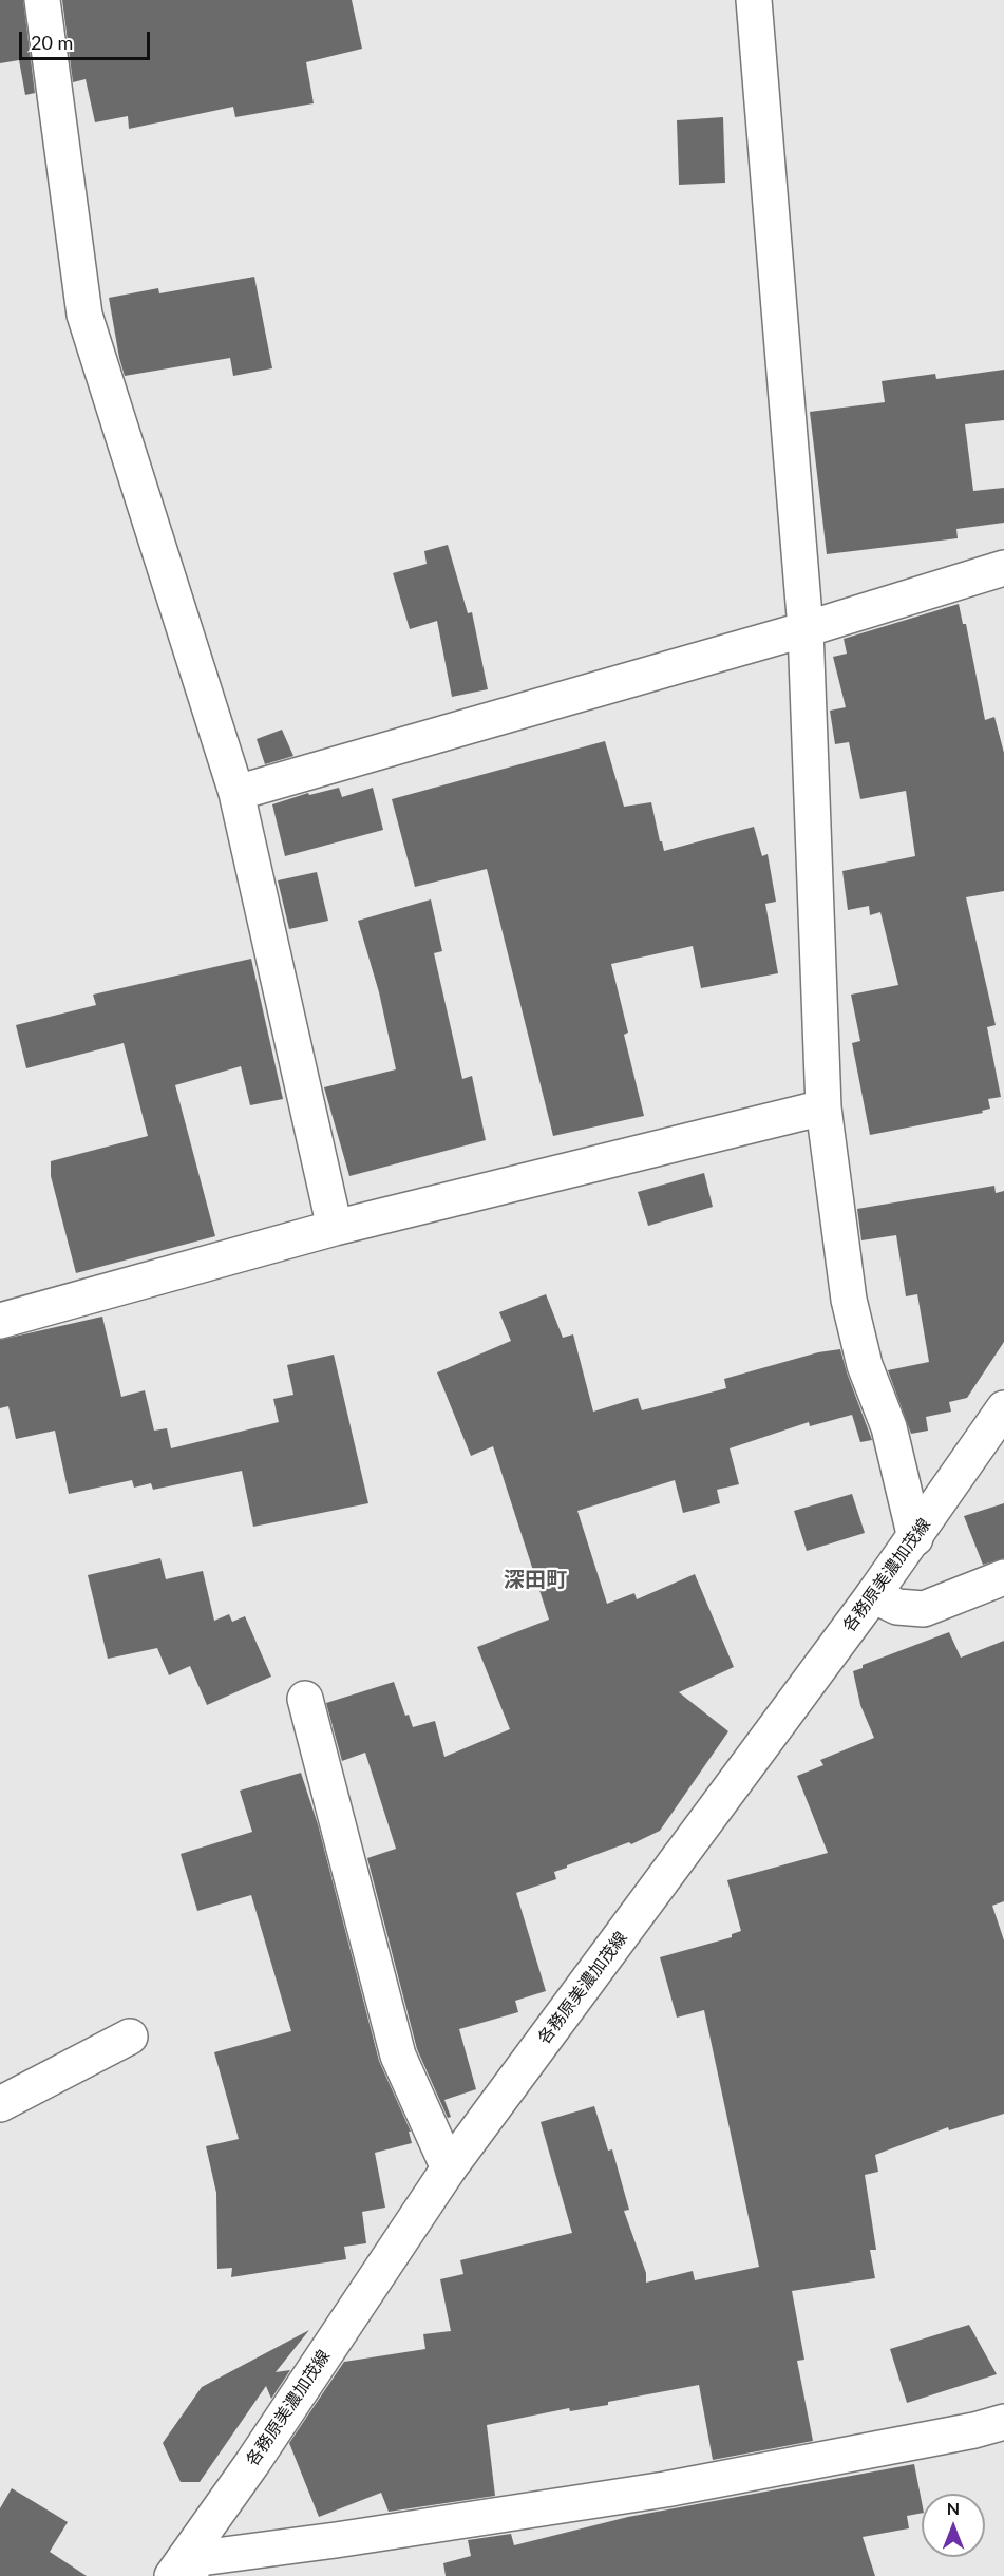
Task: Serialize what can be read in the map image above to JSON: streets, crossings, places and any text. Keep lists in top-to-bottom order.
{
  "streets": {
    "street": ["各務原美濃加茂線"]
  },
  "districts": ["深田町"],
  "scale_bar": "20 m",
  "north": "top"
}
